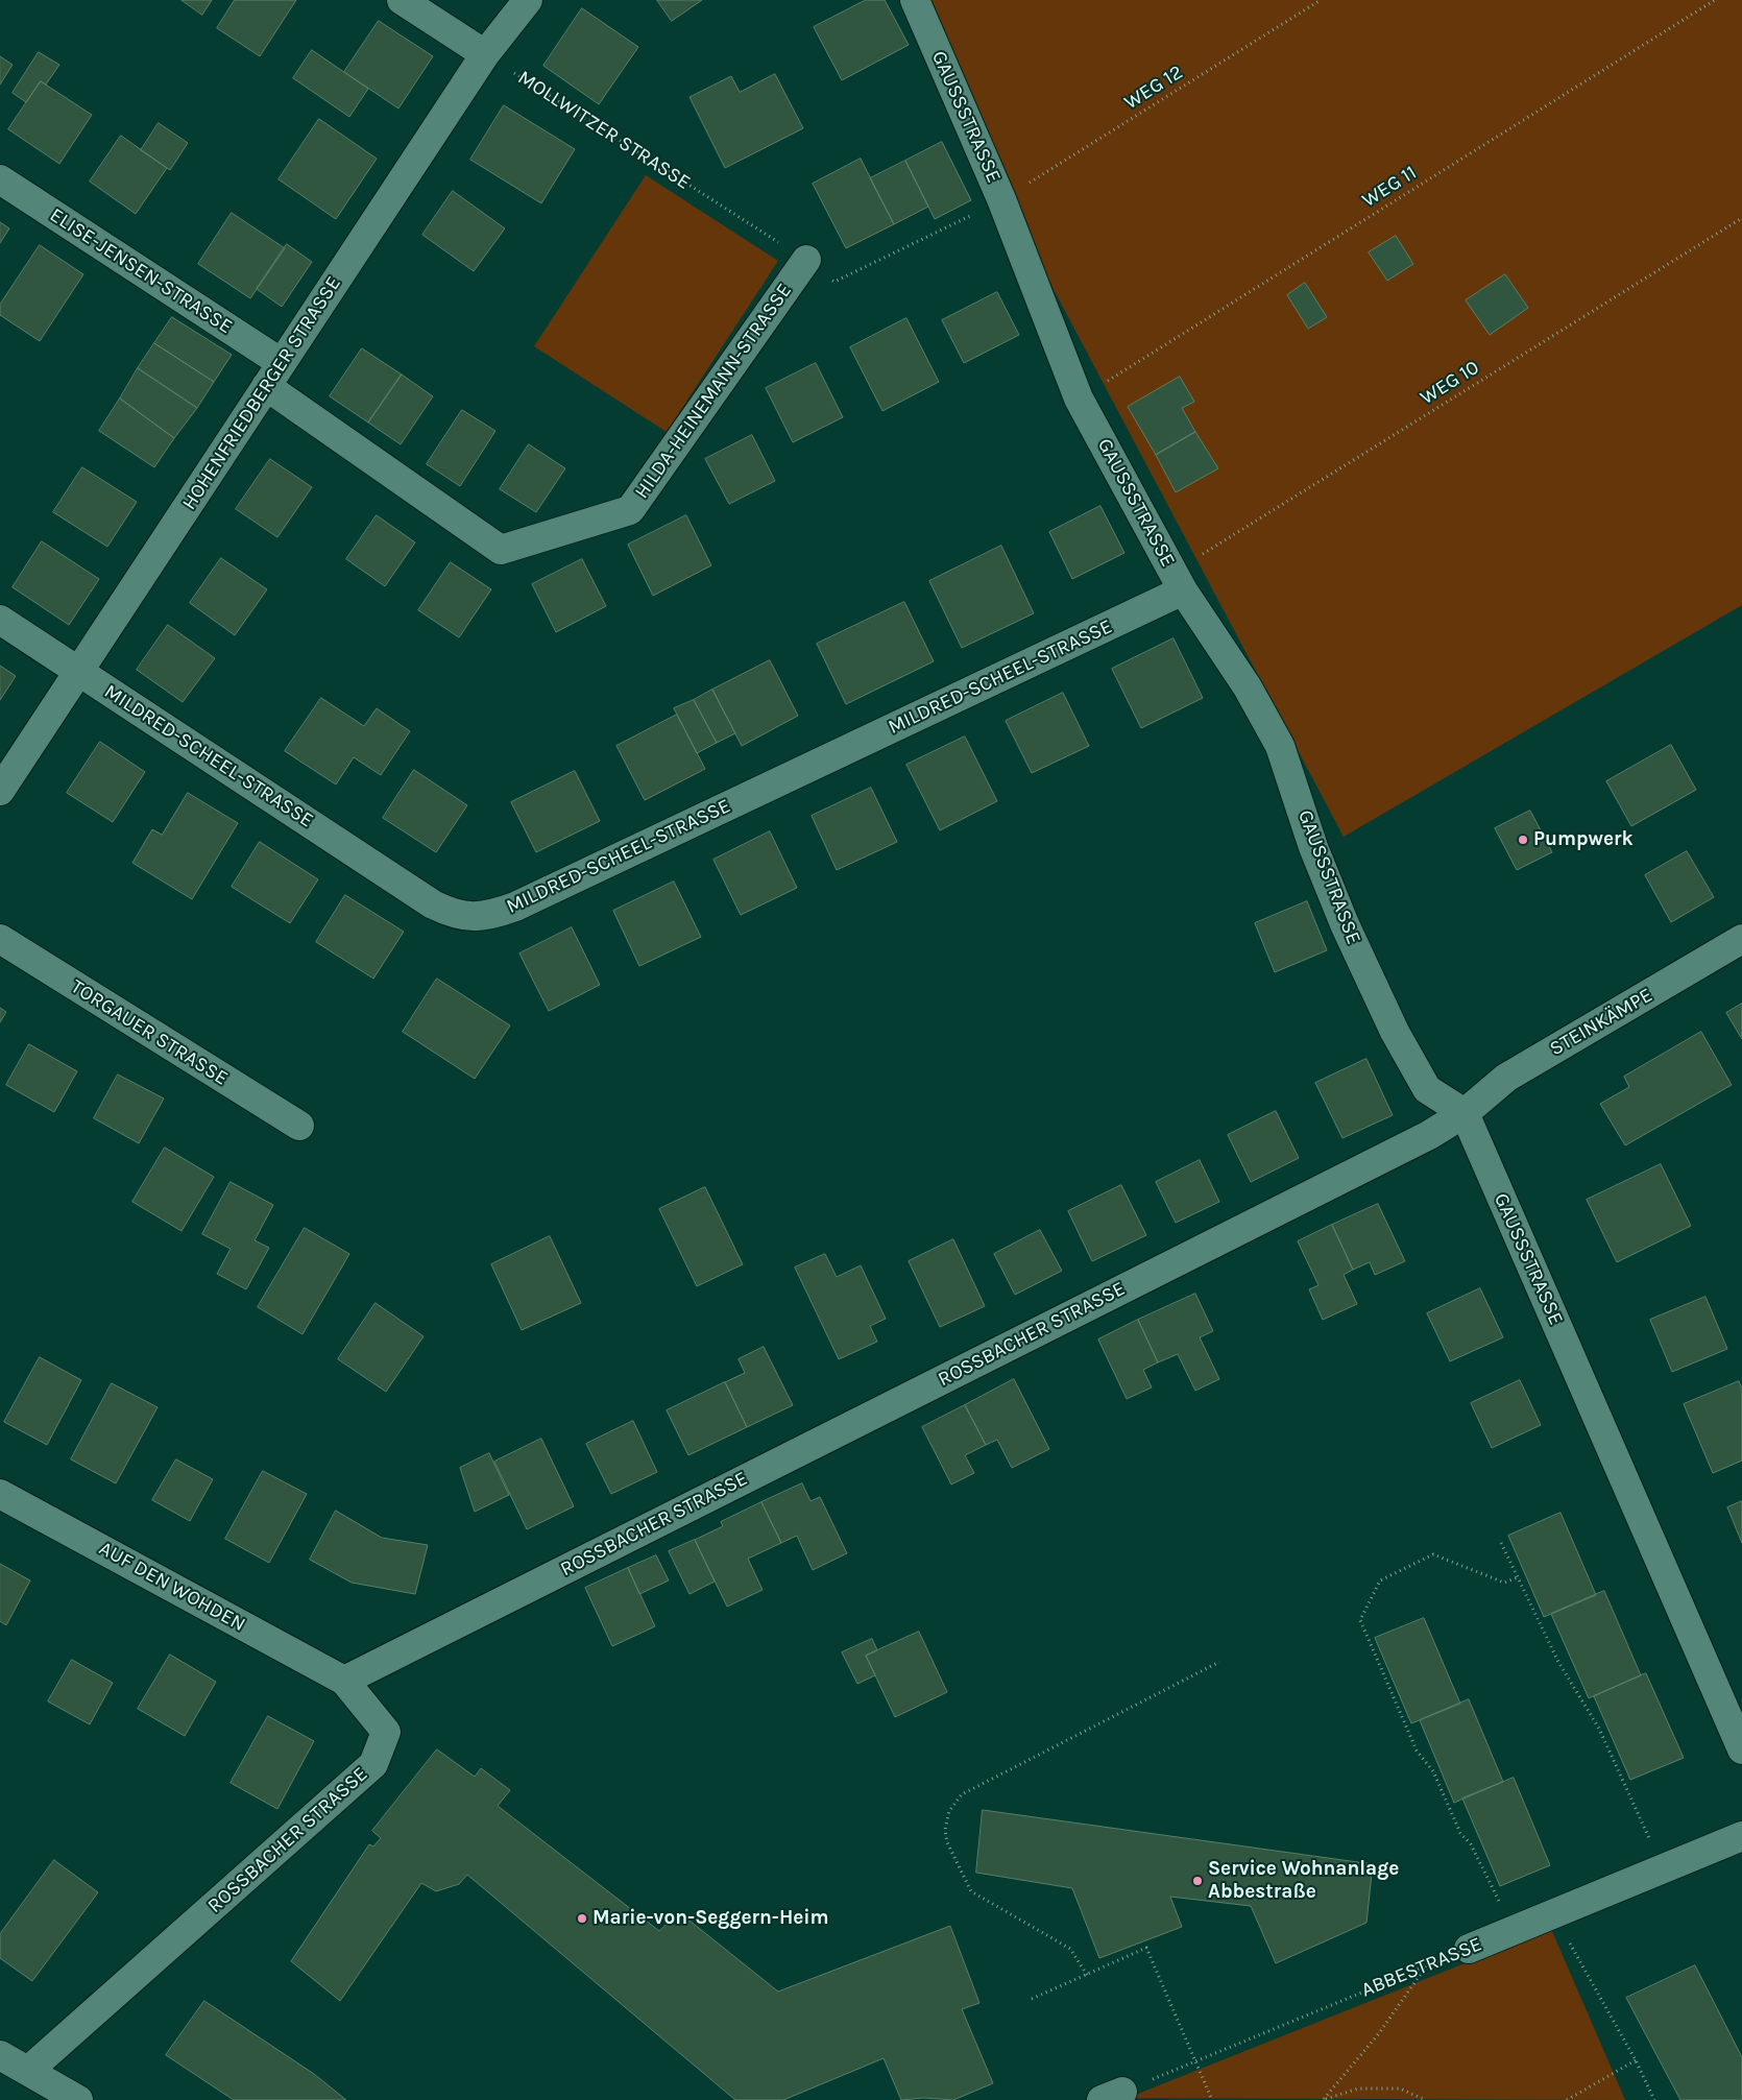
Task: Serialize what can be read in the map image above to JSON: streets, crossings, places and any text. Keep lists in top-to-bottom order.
{
  "streets": {
    "street": [
      "GAUSSSTRASSE",
      "ELISE-JENSEN-STRASSE",
      "HILDA-HEINEMANN-STRASSE",
      "HOHENFRIEDBERGER STRASSE",
      "MILDRED-SCHEEL-STRASSE",
      "STEINKÄMPE",
      "TORGAUER STRASSE",
      "ROSSBACHER STRASSE",
      "AUF DEN WOHDEN",
      "ABBESTRASSE"
    ],
    "path": [
      "WEG 12",
      "MOLLWITZER STRASSE",
      "WEG 11",
      "WEG 10"
    ]
  },
  "crossings": [
    ["WEG 12", "GAUSSSTRASSE"],
    ["WEG 12", "MOLLWITZER STRASSE"],
    ["WEG 12", "HILDA-HEINEMANN-STRASSE"],
    ["GAUSSSTRASSE", "WEG 11"],
    ["GAUSSSTRASSE", "WEG 10"],
    ["GAUSSSTRASSE", "MILDRED-SCHEEL-STRASSE"],
    ["GAUSSSTRASSE", "STEINKÄMPE"],
    ["GAUSSSTRASSE", "ROSSBACHER STRASSE"],
    ["MOLLWITZER STRASSE", "HILDA-HEINEMANN-STRASSE"],
    ["MOLLWITZER STRASSE", "HOHENFRIEDBERGER STRASSE"],
    ["ELISE-JENSEN-STRASSE", "HOHENFRIEDBERGER STRASSE"],
    ["WEG 10", "MILDRED-SCHEEL-STRASSE"],
    ["HILDA-HEINEMANN-STRASSE", "HOHENFRIEDBERGER STRASSE"],
    ["HOHENFRIEDBERGER STRASSE", "MILDRED-SCHEEL-STRASSE"],
    ["STEINKÄMPE", "ROSSBACHER STRASSE"],
    ["ROSSBACHER STRASSE", "AUF DEN WOHDEN"]
  ],
  "places": ["Pumpwerk", "Service Wohnanlage Abbestraße", "Marie-von-Seggern-Heim"]
}
